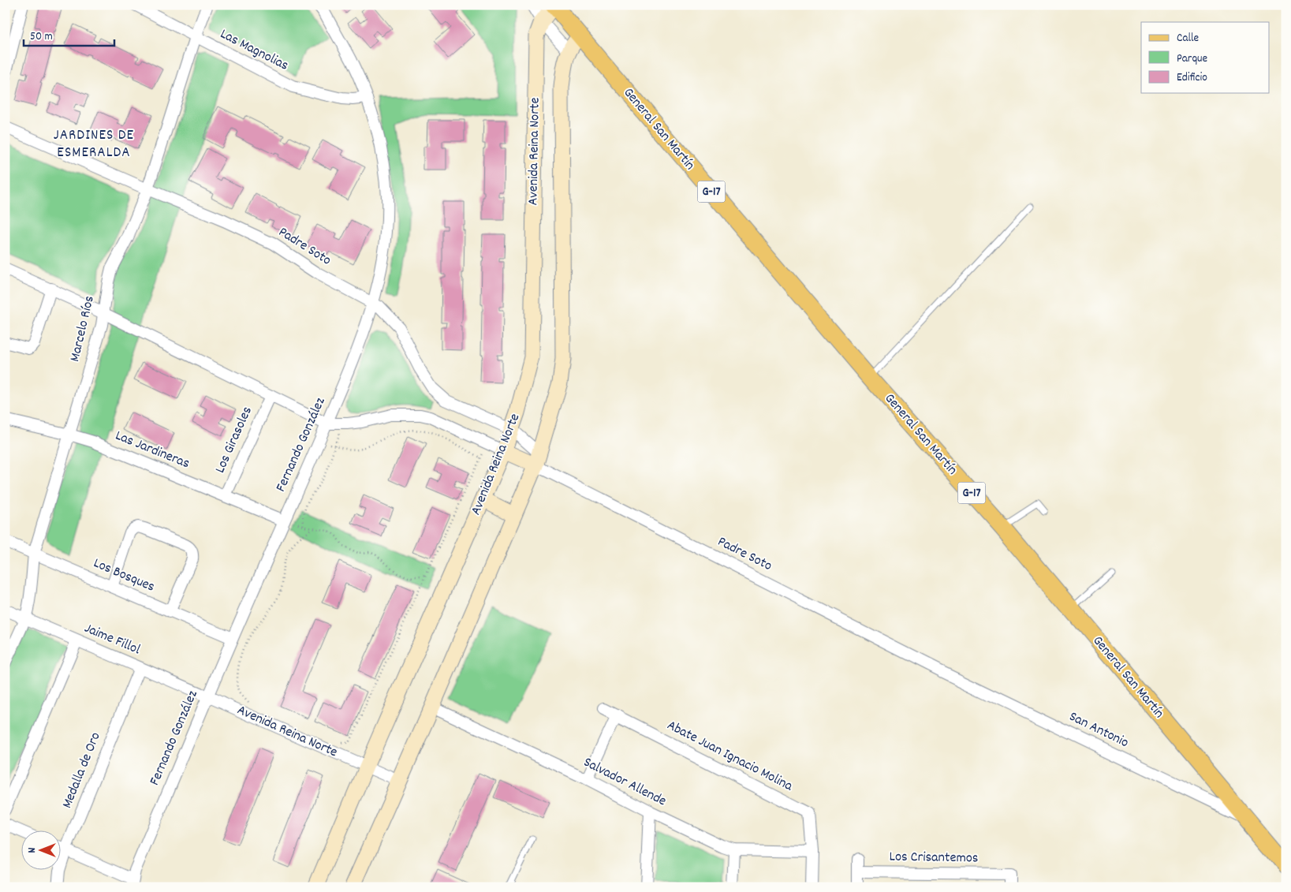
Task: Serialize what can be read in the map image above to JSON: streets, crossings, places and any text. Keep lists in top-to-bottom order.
{
  "streets": {
    "main road": ["General San Martín", "G-17"],
    "street": [
      "Las Magnolias",
      "Avenida Reina Norte",
      "Padre Soto",
      "Marcelo Ríos",
      "Los Girasoles",
      "Fernando González",
      "Las Jardineras",
      "Los Bosques",
      "Jaime Fillol",
      "San Antonio",
      "Abate Juan Ignacio Molina",
      "Medalla de Oro",
      "Salvador Allende",
      "Los Crisantemos"
    ]
  },
  "crossings": [
    ["Las Magnolias", "Marcelo Ríos"],
    ["Las Magnolias", "Fernando González"],
    ["General San Martín", "Avenida Reina Norte"],
    ["General San Martín", "San Antonio"],
    ["Avenida Reina Norte", "Padre Soto"],
    ["Avenida Reina Norte", "Fernando González"],
    ["Avenida Reina Norte", "Jaime Fillol"],
    ["Avenida Reina Norte", "Salvador Allende"],
    ["Padre Soto", "Marcelo Ríos"],
    ["Padre Soto", "Fernando González"],
    ["Padre Soto", "San Antonio"],
    ["Marcelo Ríos", "Las Jardineras"],
    ["Marcelo Ríos", "Los Bosques"],
    ["Marcelo Ríos", "Jaime Fillol"],
    ["Los Girasoles", "Las Jardineras"],
    ["Fernando González", "Las Jardineras"],
    ["Fernando González", "Los Bosques"],
    ["Fernando González", "Jaime Fillol"],
    ["Jaime Fillol", "Medalla de Oro"],
    ["Abate Juan Ignacio Molina", "Salvador Allende"]
  ],
  "districts": ["JARDINES DE ESMERALDA"],
  "legend": ["Calle", "Parque", "Edificio"],
  "scale_bar": "50 m",
  "north": "left"
}
